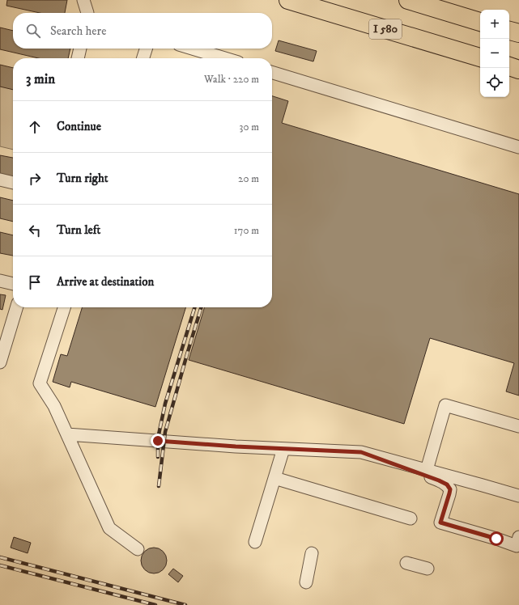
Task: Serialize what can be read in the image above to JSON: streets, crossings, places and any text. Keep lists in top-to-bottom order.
{
  "streets": {
    "highway": ["I 580"]
  },
  "page": {
    "map_buttons": ["+", "−"],
    "search": "Search here",
    "heading": ["3 min", "Walk · 220 m"],
    "list": [
      ["Continue", "30 m"],
      ["Turn right", "20 m"],
      ["Turn left", "170 m"],
      "Arrive at destination"
    ]
  }
}
